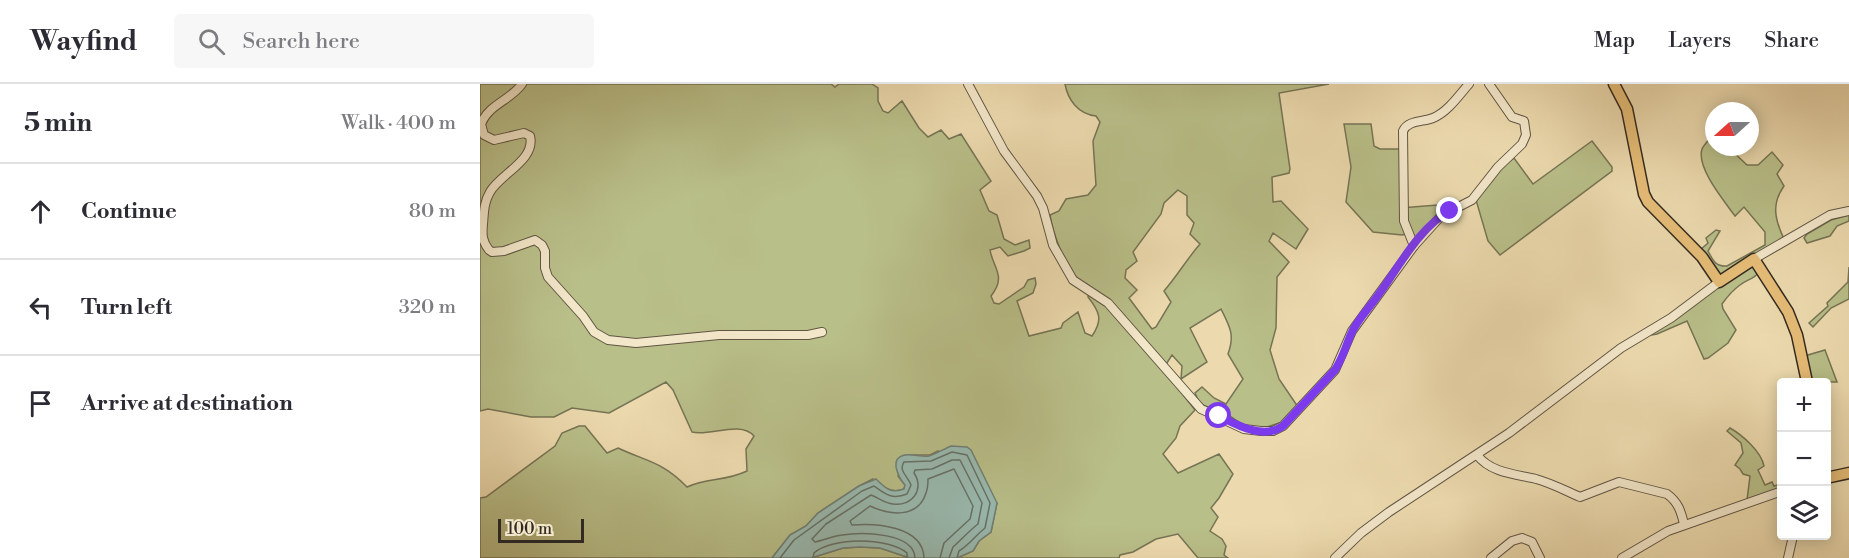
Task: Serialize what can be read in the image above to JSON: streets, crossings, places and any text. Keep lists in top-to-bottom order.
{
  "scale_bar": "100 m",
  "north": "left",
  "page": {
    "header": "Wayfind",
    "search": "Search here",
    "nav": ["Map", "Layers", "Share"],
    "heading": ["5 min", "Walk · 400 m"],
    "list": [
      ["Continue", "80 m"],
      ["Turn left", "320 m"],
      "Arrive at destination"
    ],
    "map_buttons": ["+", "−"],
    "scale": "100 m"
  }
}
